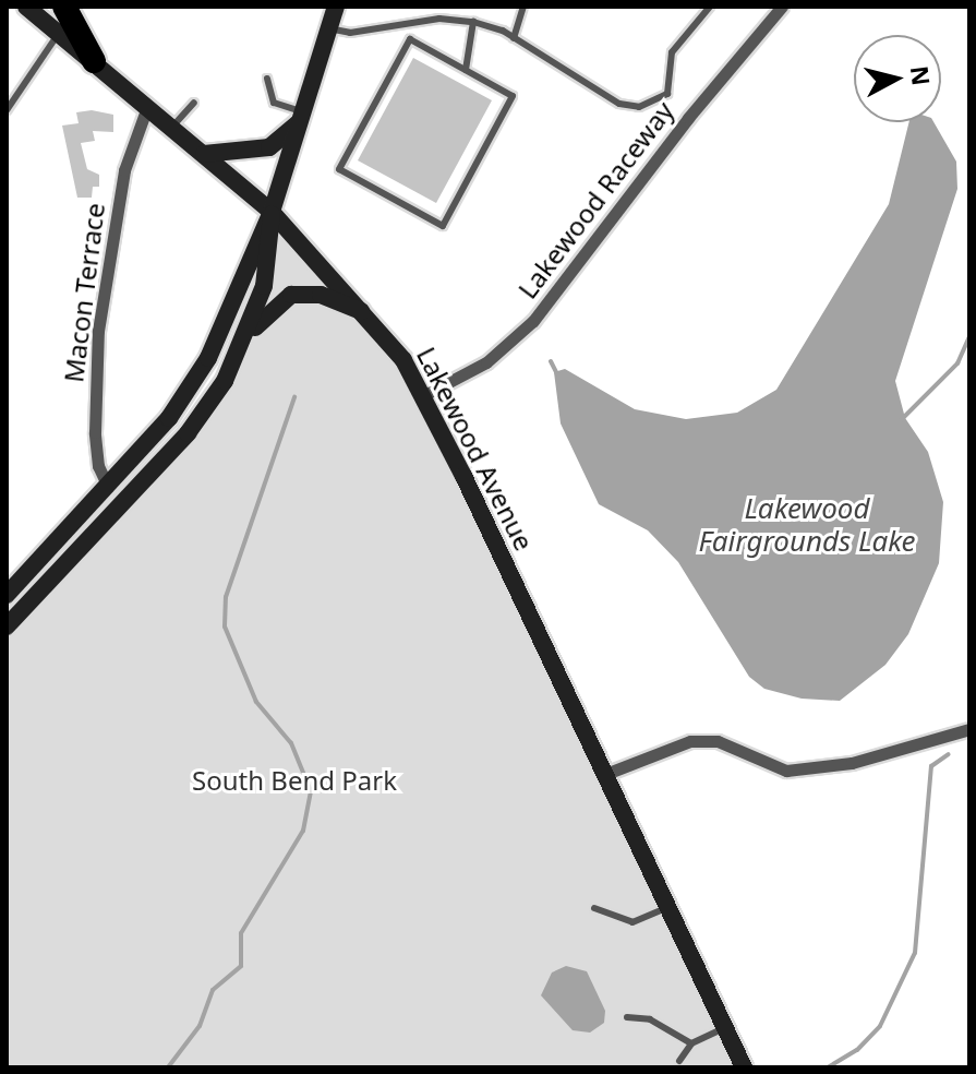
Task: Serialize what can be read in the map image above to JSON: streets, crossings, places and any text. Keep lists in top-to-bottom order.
{
  "streets": {
    "main road": ["Lakewood Avenue"],
    "street": ["Lakewood Raceway", "Macon Terrace"]
  },
  "crossings": [
    ["Lakewood Raceway", "Lakewood Avenue"],
    ["Macon Terrace", "Lakewood Avenue"]
  ],
  "water": ["Lakewood Fairgrounds Lake"],
  "parks": ["South Bend Park"],
  "north": "right"
}
